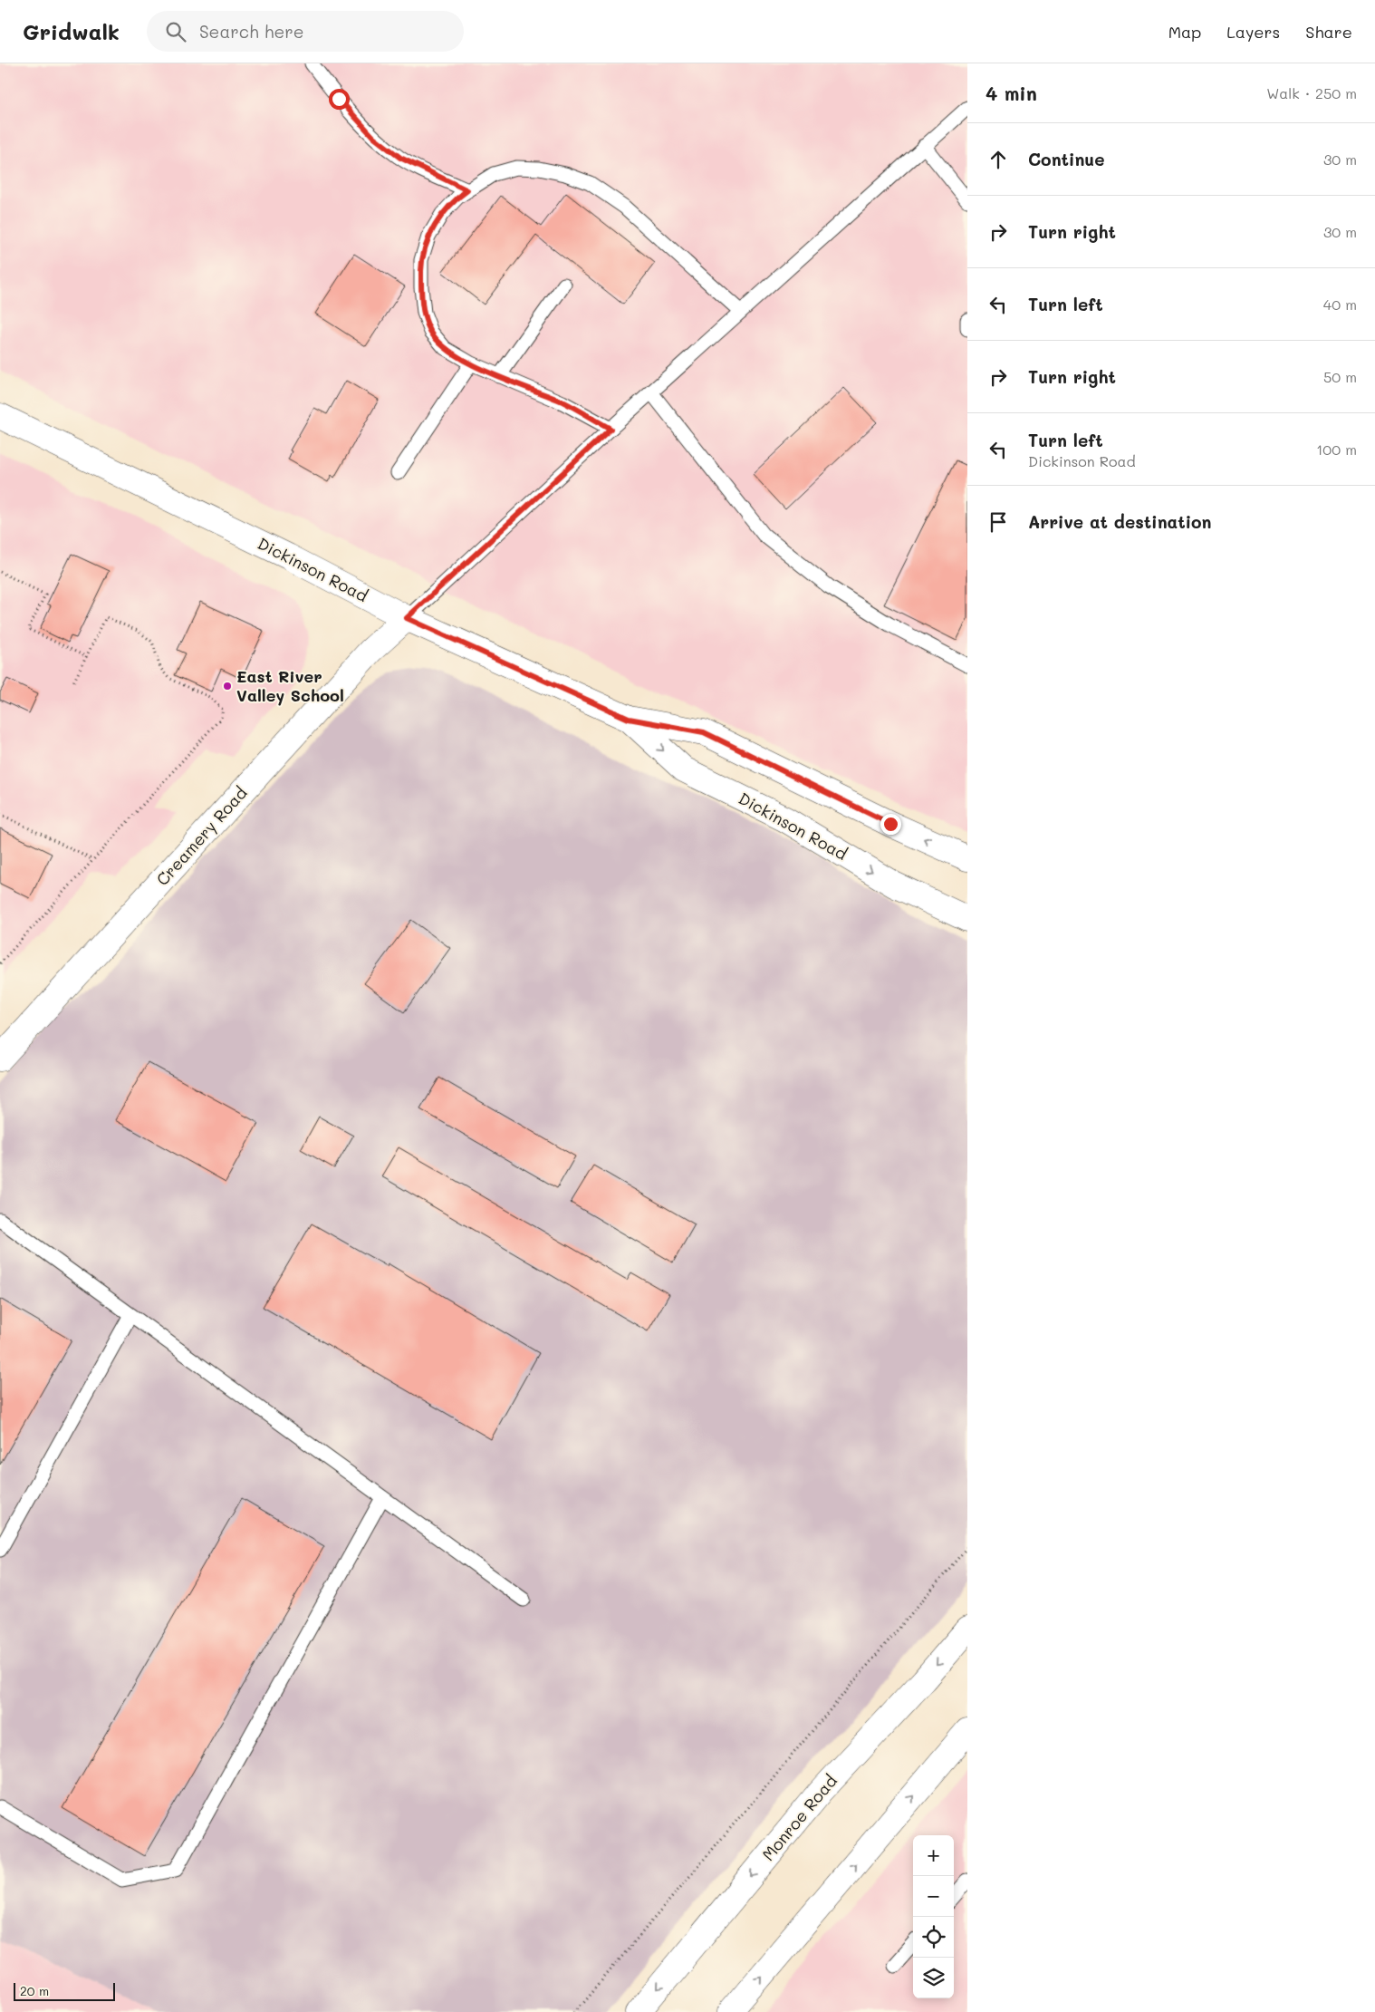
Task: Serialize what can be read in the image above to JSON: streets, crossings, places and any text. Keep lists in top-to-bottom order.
{
  "streets": {
    "street": ["Dickinson Road", "Creamery Road", "Monroe Road"]
  },
  "crossings": [
    ["Dickinson Road", "Creamery Road"]
  ],
  "places": ["East River Valley School"],
  "scale_bar": "20 m",
  "page": {
    "header": "Gridwalk",
    "search": "Search here",
    "nav": ["Map", "Layers", "Share"],
    "heading": ["4 min", "Walk · 250 m"],
    "list": [
      ["Continue", "30 m"],
      ["Turn right", "30 m"],
      ["Turn left", "40 m"],
      ["Turn right", "50 m"],
      ["Turn left", "Dickinson Road", "100 m"],
      "Arrive at destination"
    ],
    "map_buttons": ["+", "−"],
    "scale": "20 m"
  }
}
